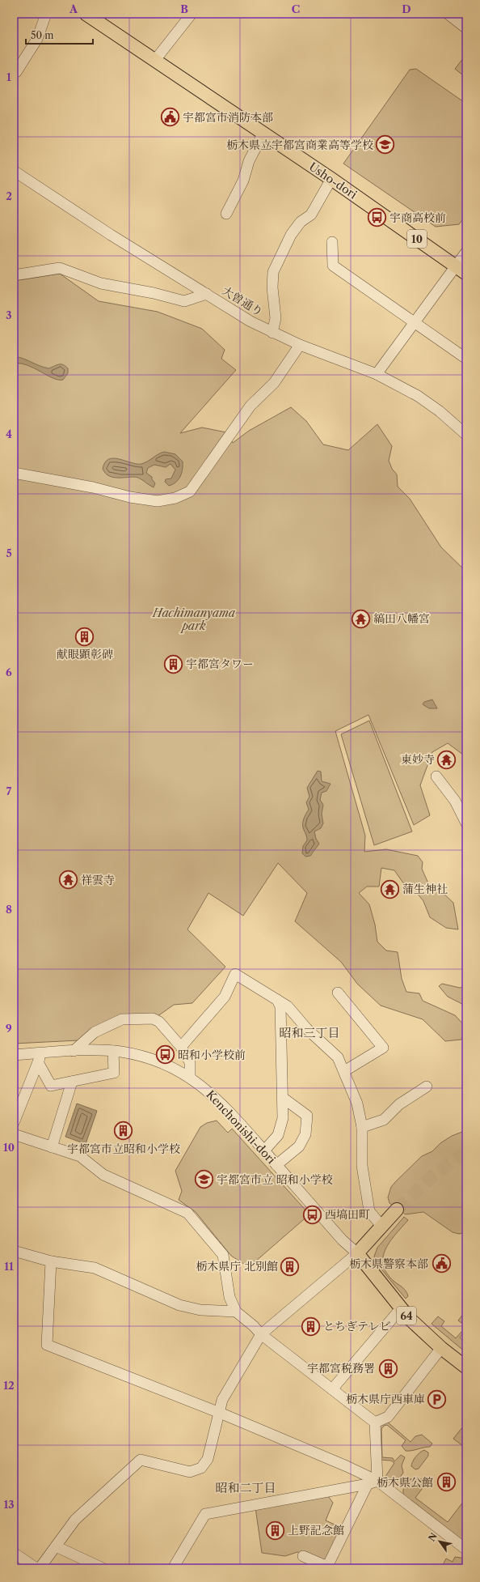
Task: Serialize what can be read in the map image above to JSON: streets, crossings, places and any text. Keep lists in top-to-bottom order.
{
  "streets": {
    "main road": [
      "Usho-dori",
      "10",
      "Kenchonishi-dori",
      "64"
    ],
    "street": ["大曽通り"]
  },
  "districts": ["昭和三丁目", "昭和二丁目"],
  "parks": ["Hachimanyama park"],
  "places": {
    "public building": ["宇都宮市消防本部", "栃木県警察本部"],
    "school or university": ["栃木県立宇都宮商業高等学校", "宇都宮市立 昭和小学校"],
    "bus stop": ["宇商高校前", "昭和小学校前", "西塙田町"],
    "temple": [
      "縞田八幡宮",
      "東妙寺",
      "祥雲寺",
      "蒲生神社"
    ],
    "building": [
      "献眼顕彰碑",
      "宇都宮タワー",
      "宇都宮市立昭和小学校",
      "栃木県庁 北別館",
      "とちぎテレビ",
      "宇都宮税務署",
      "栃木県公館",
      "上野記念館"
    ],
    "parking": ["栃木県庁西車庫"]
  },
  "scale_bar": "50 m",
  "north": "top left",
  "grid": {
    "columns": [
      "A",
      "B",
      "C",
      "D"
    ],
    "rows": [
      "1",
      "2",
      "3",
      "4",
      "5",
      "6",
      "7",
      "8",
      "9",
      "10",
      "11",
      "12",
      "13"
    ]
  }
}
